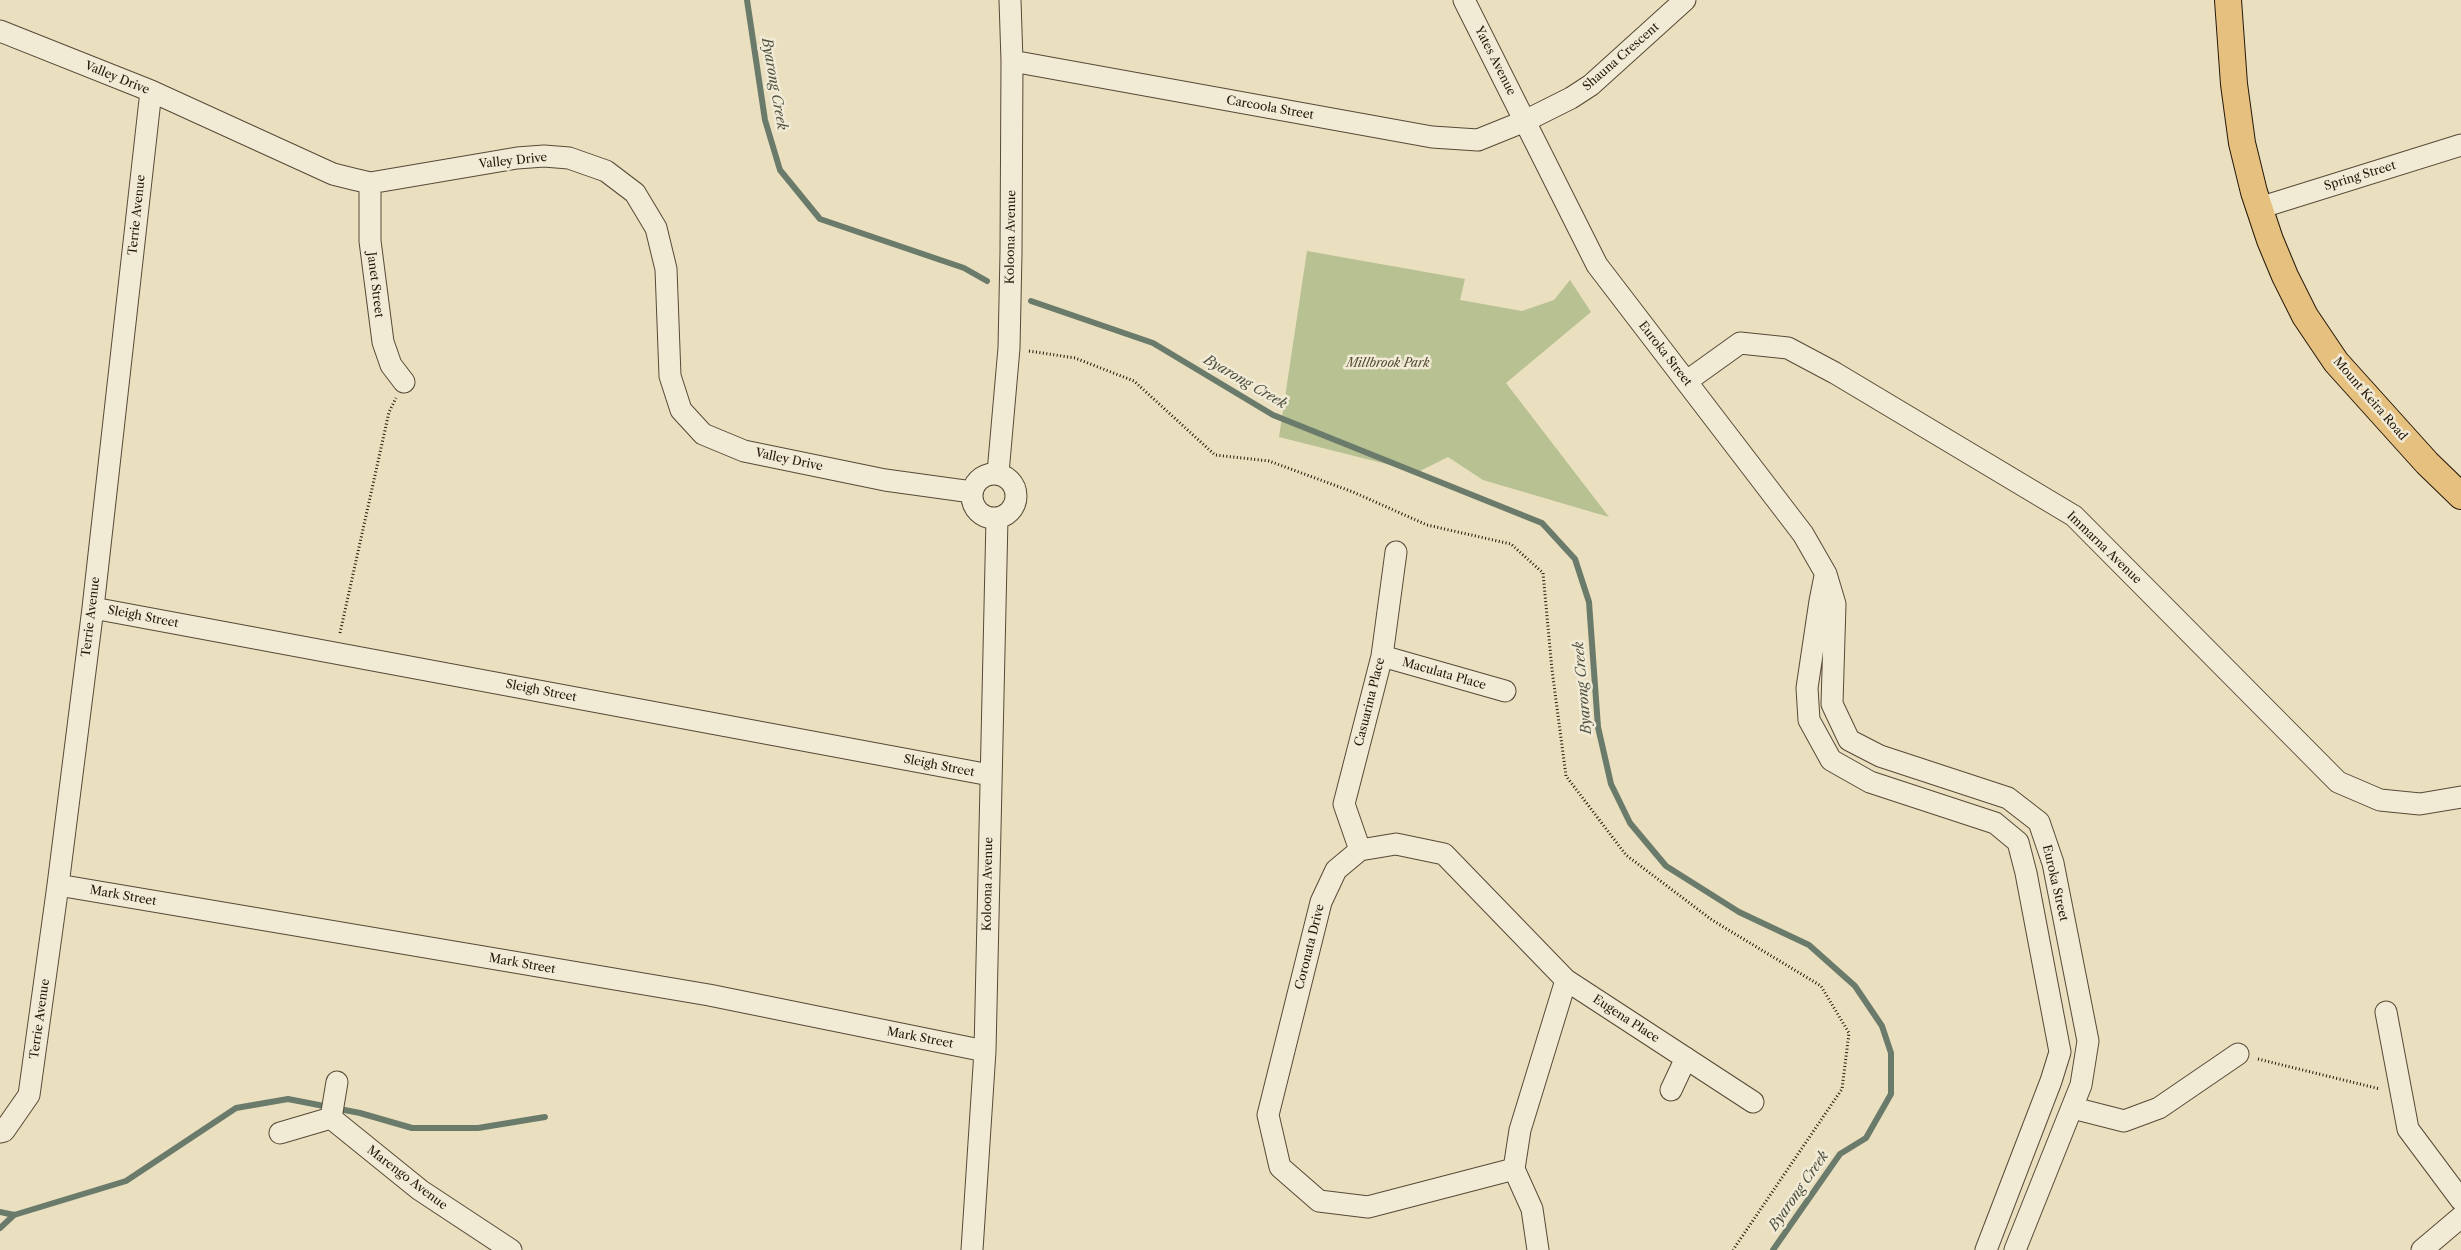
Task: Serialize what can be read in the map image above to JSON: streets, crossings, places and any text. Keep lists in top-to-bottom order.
{
  "streets": {
    "main road": ["Mount Keira Road"],
    "street": [
      "Shauna Crescent",
      "Yates Avenue",
      "Valley Drive",
      "Carcoola Street",
      "Spring Street",
      "Terrie Avenue",
      "Koloona Avenue",
      "Janet Street",
      "Euroka Street",
      "Immarna Avenue",
      "Sleigh Street",
      "Maculata Place",
      "Casuarina Place",
      "Mark Street",
      "Coronata Drive",
      "Eugena Place",
      "Marengo Avenue"
    ]
  },
  "crossings": [
    ["Shauna Crescent", "Yates Avenue"],
    ["Shauna Crescent", "Carcoola Street"],
    ["Shauna Crescent", "Euroka Street"],
    ["Yates Avenue", "Carcoola Street"],
    ["Yates Avenue", "Euroka Street"],
    ["Valley Drive", "Terrie Avenue"],
    ["Valley Drive", "Koloona Avenue"],
    ["Valley Drive", "Janet Street"],
    ["Carcoola Street", "Koloona Avenue"],
    ["Carcoola Street", "Euroka Street"],
    ["Spring Street", "Mount Keira Road"],
    ["Terrie Avenue", "Sleigh Street"],
    ["Terrie Avenue", "Mark Street"],
    ["Koloona Avenue", "Sleigh Street"],
    ["Koloona Avenue", "Mark Street"],
    ["Euroka Street", "Immarna Avenue"],
    ["Maculata Place", "Casuarina Place"],
    ["Casuarina Place", "Coronata Drive"]
  ],
  "water": ["Byarong Creek"],
  "parks": ["Millbrook Park"]
}
